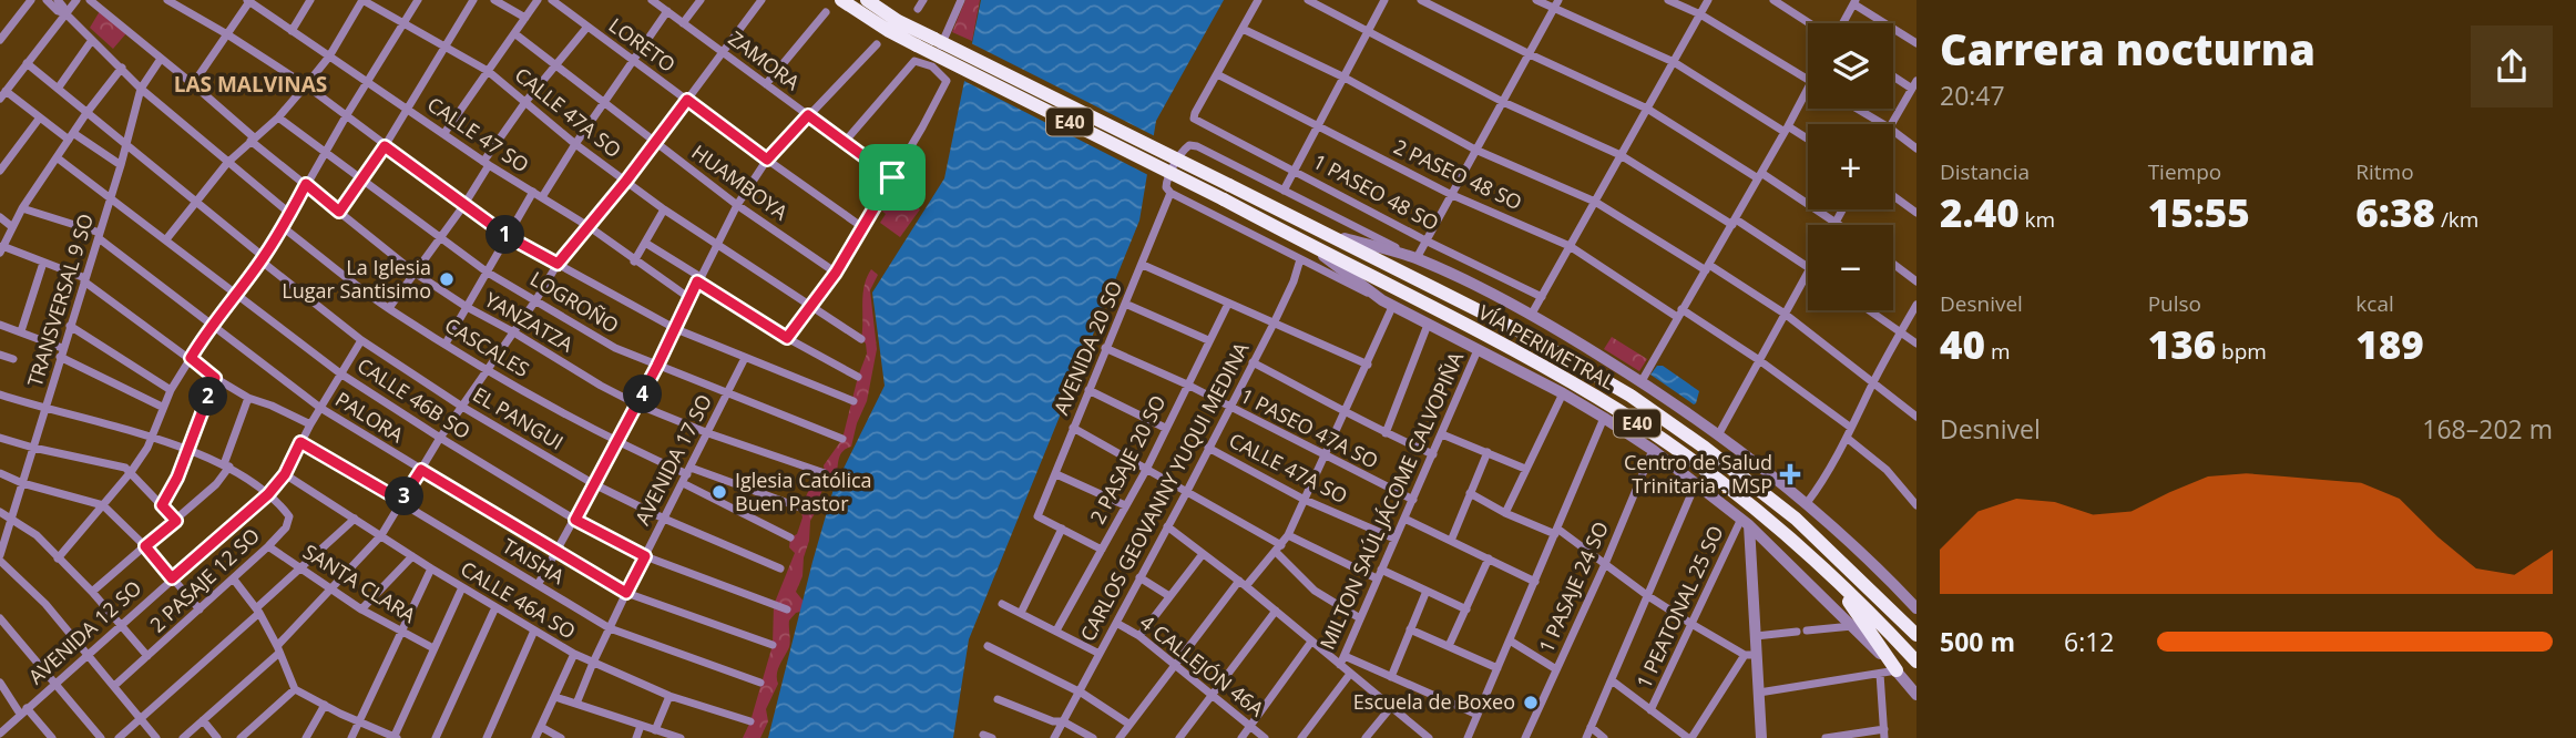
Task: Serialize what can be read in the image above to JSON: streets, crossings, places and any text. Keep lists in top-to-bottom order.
{
  "streets": {
    "highway": ["E40", "VÍA PERIMETRAL"],
    "street": [
      "LORETO",
      "ZAMORA",
      "CALLE 47A SO",
      "CALLE 47 SO",
      "2 PASEO 48 SO",
      "HUAMBOYA",
      "1 PASEO 48 SO",
      "TRANSVERSAL 9 SO",
      "LOGROÑO",
      "YANZATZA",
      "CASCALES",
      "AVENIDA 20 SO",
      "CALLE 46B SO",
      "PALORA",
      "EL PANGUI",
      "1 PASEO 47A SO",
      "AVENIDA 17 SO",
      "2 PASAJE 20 SO",
      "CARLOS GEOVANNY YUQUI MEDINA",
      "MILTON SAÚL JÁCOME CALVOPIÑA",
      "TAISHA",
      "2 PASAJE 12 SO",
      "SANTA CLARA",
      "1 PASAJE 24 SO",
      "CALLE 46A SO",
      "1 PEATONAL 25 SO",
      "AVENIDA 12 SO",
      "4 CALLEJÓN 46A"
    ]
  },
  "crossings": [
    ["CALLE 47A SO", "CARLOS GEOVANNY YUQUI MEDINA"],
    ["CALLE 47A SO", "MILTON SAÚL JÁCOME CALVOPIÑA"],
    ["2 PASEO 48 SO", "1 PASEO 48 SO"],
    ["TRANSVERSAL 9 SO", "YANZATZA"],
    ["TRANSVERSAL 9 SO", "CALLE 46B SO"],
    ["TRANSVERSAL 9 SO", "PALORA"],
    ["TRANSVERSAL 9 SO", "EL PANGUI"],
    ["LOGROÑO", "AVENIDA 17 SO"],
    ["YANZATZA", "AVENIDA 17 SO"],
    ["CASCALES", "AVENIDA 17 SO"],
    ["AVENIDA 20 SO", "VÍA PERIMETRAL"],
    ["AVENIDA 20 SO", "1 PASEO 47A SO"],
    ["VÍA PERIMETRAL", "CARLOS GEOVANNY YUQUI MEDINA"],
    ["VÍA PERIMETRAL", "MILTON SAÚL JÁCOME CALVOPIÑA"],
    ["VÍA PERIMETRAL", "1 PASAJE 24 SO"],
    ["VÍA PERIMETRAL", "1 PEATONAL 25 SO"],
    ["CALLE 46B SO", "AVENIDA 17 SO"],
    ["CALLE 46B SO", "AVENIDA 12 SO"],
    ["PALORA", "AVENIDA 17 SO"],
    ["PALORA", "AVENIDA 12 SO"],
    ["EL PANGUI", "AVENIDA 17 SO"],
    ["EL PANGUI", "AVENIDA 12 SO"],
    ["1 PASEO 47A SO", "2 PASAJE 20 SO"],
    ["1 PASEO 47A SO", "CARLOS GEOVANNY YUQUI MEDINA"],
    ["1 PASEO 47A SO", "MILTON SAÚL JÁCOME CALVOPIÑA"],
    ["AVENIDA 17 SO", "TAISHA"],
    ["AVENIDA 17 SO", "CALLE 46A SO"],
    ["CARLOS GEOVANNY YUQUI MEDINA", "4 CALLEJÓN 46A"],
    ["TAISHA", "AVENIDA 12 SO"],
    ["2 PASAJE 12 SO", "SANTA CLARA"],
    ["2 PASAJE 12 SO", "AVENIDA 12 SO"],
    ["CALLE 46A SO", "AVENIDA 12 SO"]
  ],
  "districts": ["LAS MALVINAS"],
  "places": {
    "other": ["La Iglesia Lugar Santisimo", "Iglesia Católica Buen Pastor", "Escuela de Boxeo"],
    "health": ["Centro de Salud Trinitaria . MSP"]
  },
  "page": {
    "heading": ["Carrera nocturna", "20:47"],
    "map_buttons": ["+", "−"],
    "stats": [
      ["Distancia", "2.40 km"],
      ["Tiempo", "15:55"],
      ["Ritmo", "6:38 /km"],
      ["Desnivel", "40 m"],
      ["Pulso", "136 bpm"],
      ["kcal", "189"]
    ],
    "pins": [
      "1",
      "4",
      "2",
      "3"
    ],
    "chart": ["Desnivel", "168–202 m"],
    "list": [
      {
        "name": "500 m",
        "note": "6:12"
      }
    ]
  }
}
